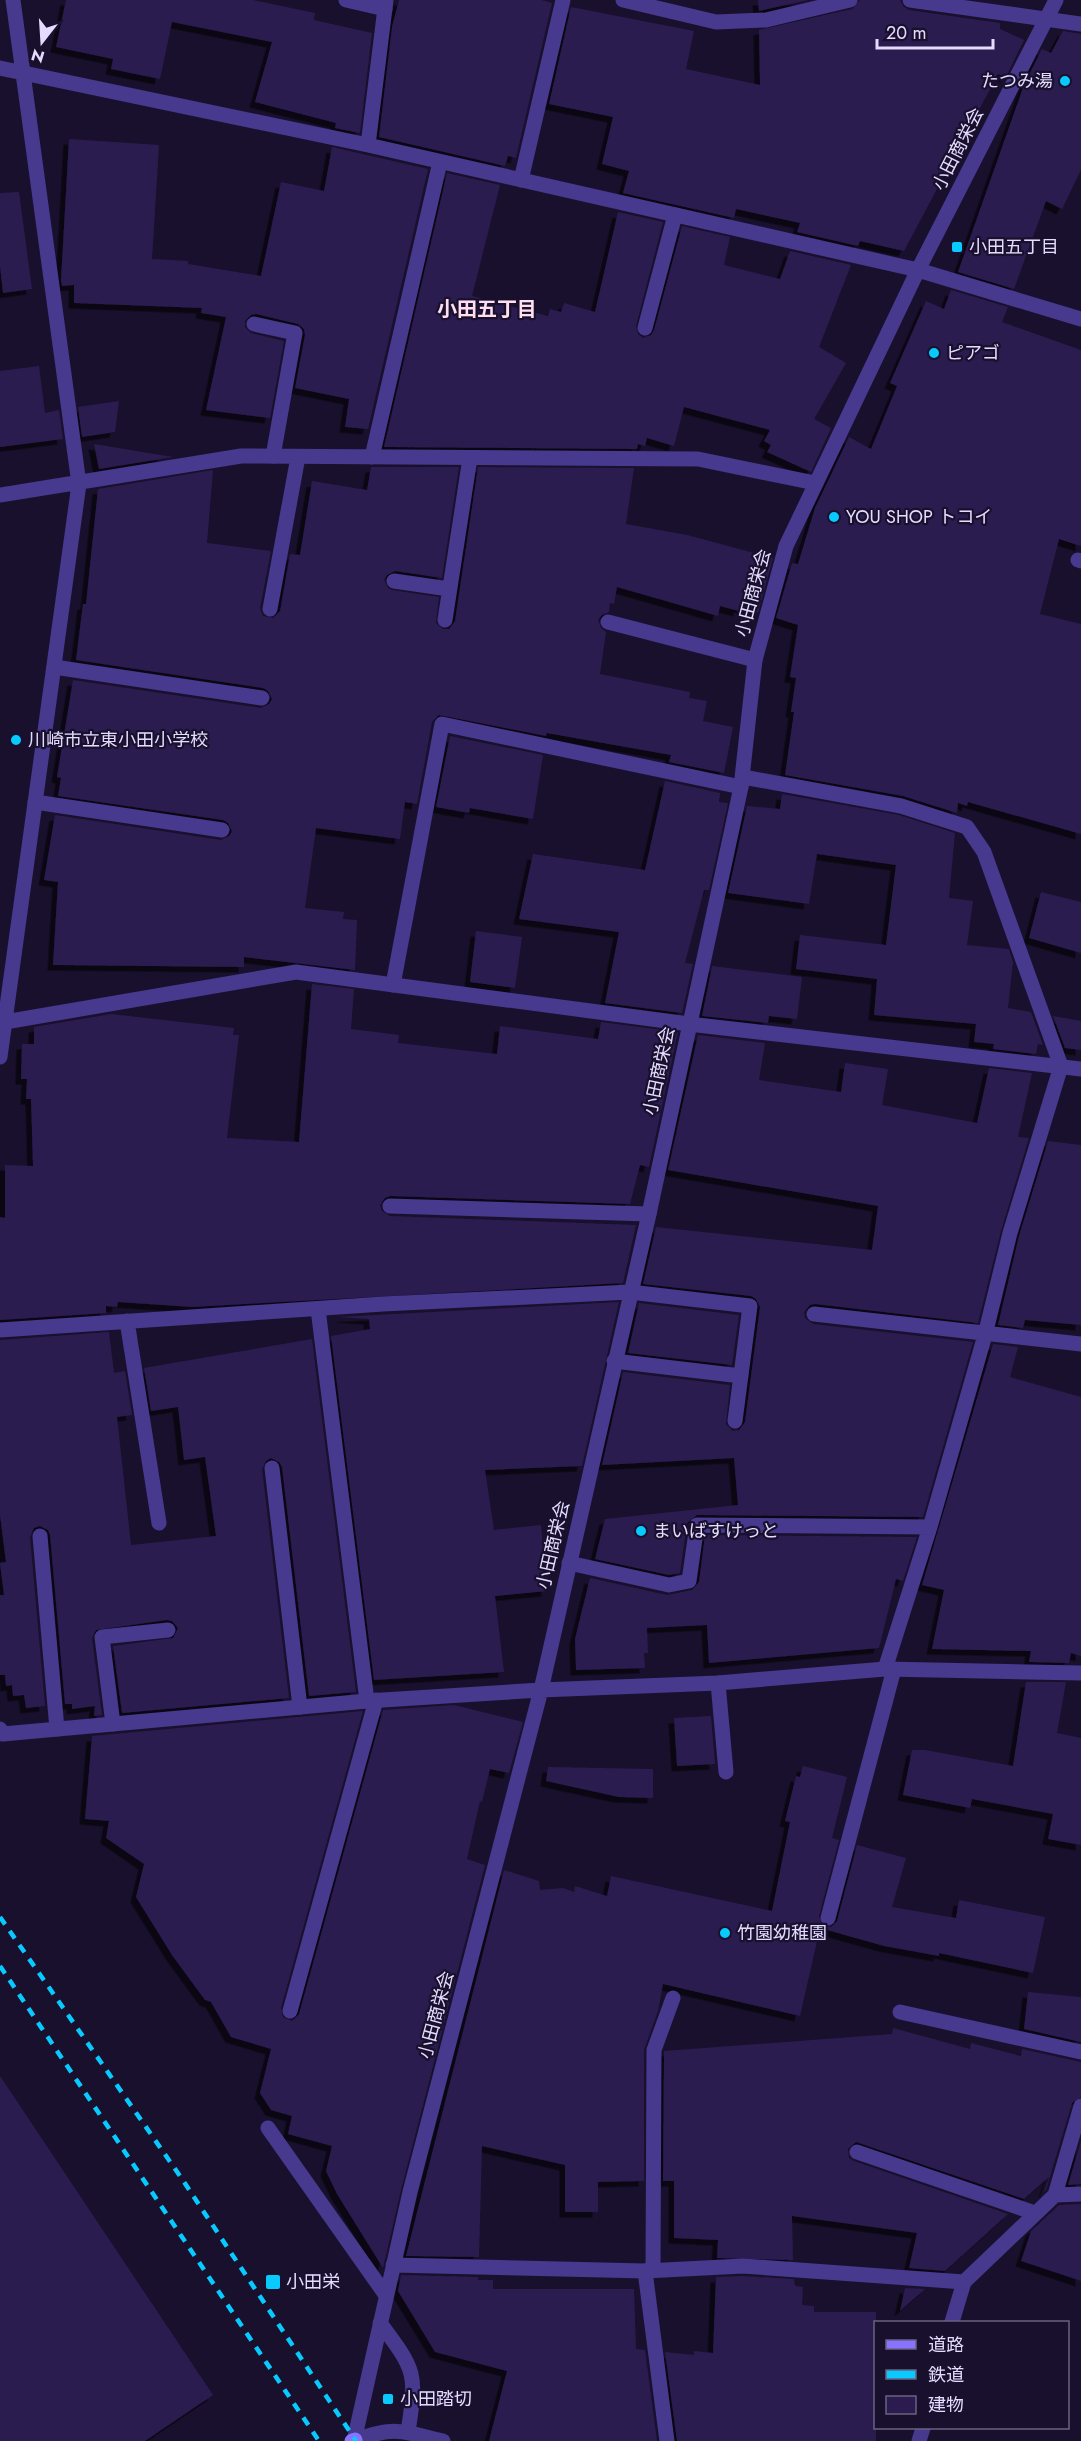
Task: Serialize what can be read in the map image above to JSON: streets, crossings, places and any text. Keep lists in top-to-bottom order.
{
  "streets": {
    "street": ["小田商栄会"]
  },
  "districts": ["小田五丁目"],
  "places": {
    "other": [
      "たつみ湯",
      "ピアゴ",
      "YOU SHOP トコイ",
      "川崎市立東小田小学校",
      "まいばすけっと",
      "竹園幼稚園"
    ],
    "transit": ["小田五丁目", "小田栄", "小田踏切"]
  },
  "legend": ["道路", "鉄道", "建物"],
  "scale_bar": "20 m",
  "north": "bottom"
}
